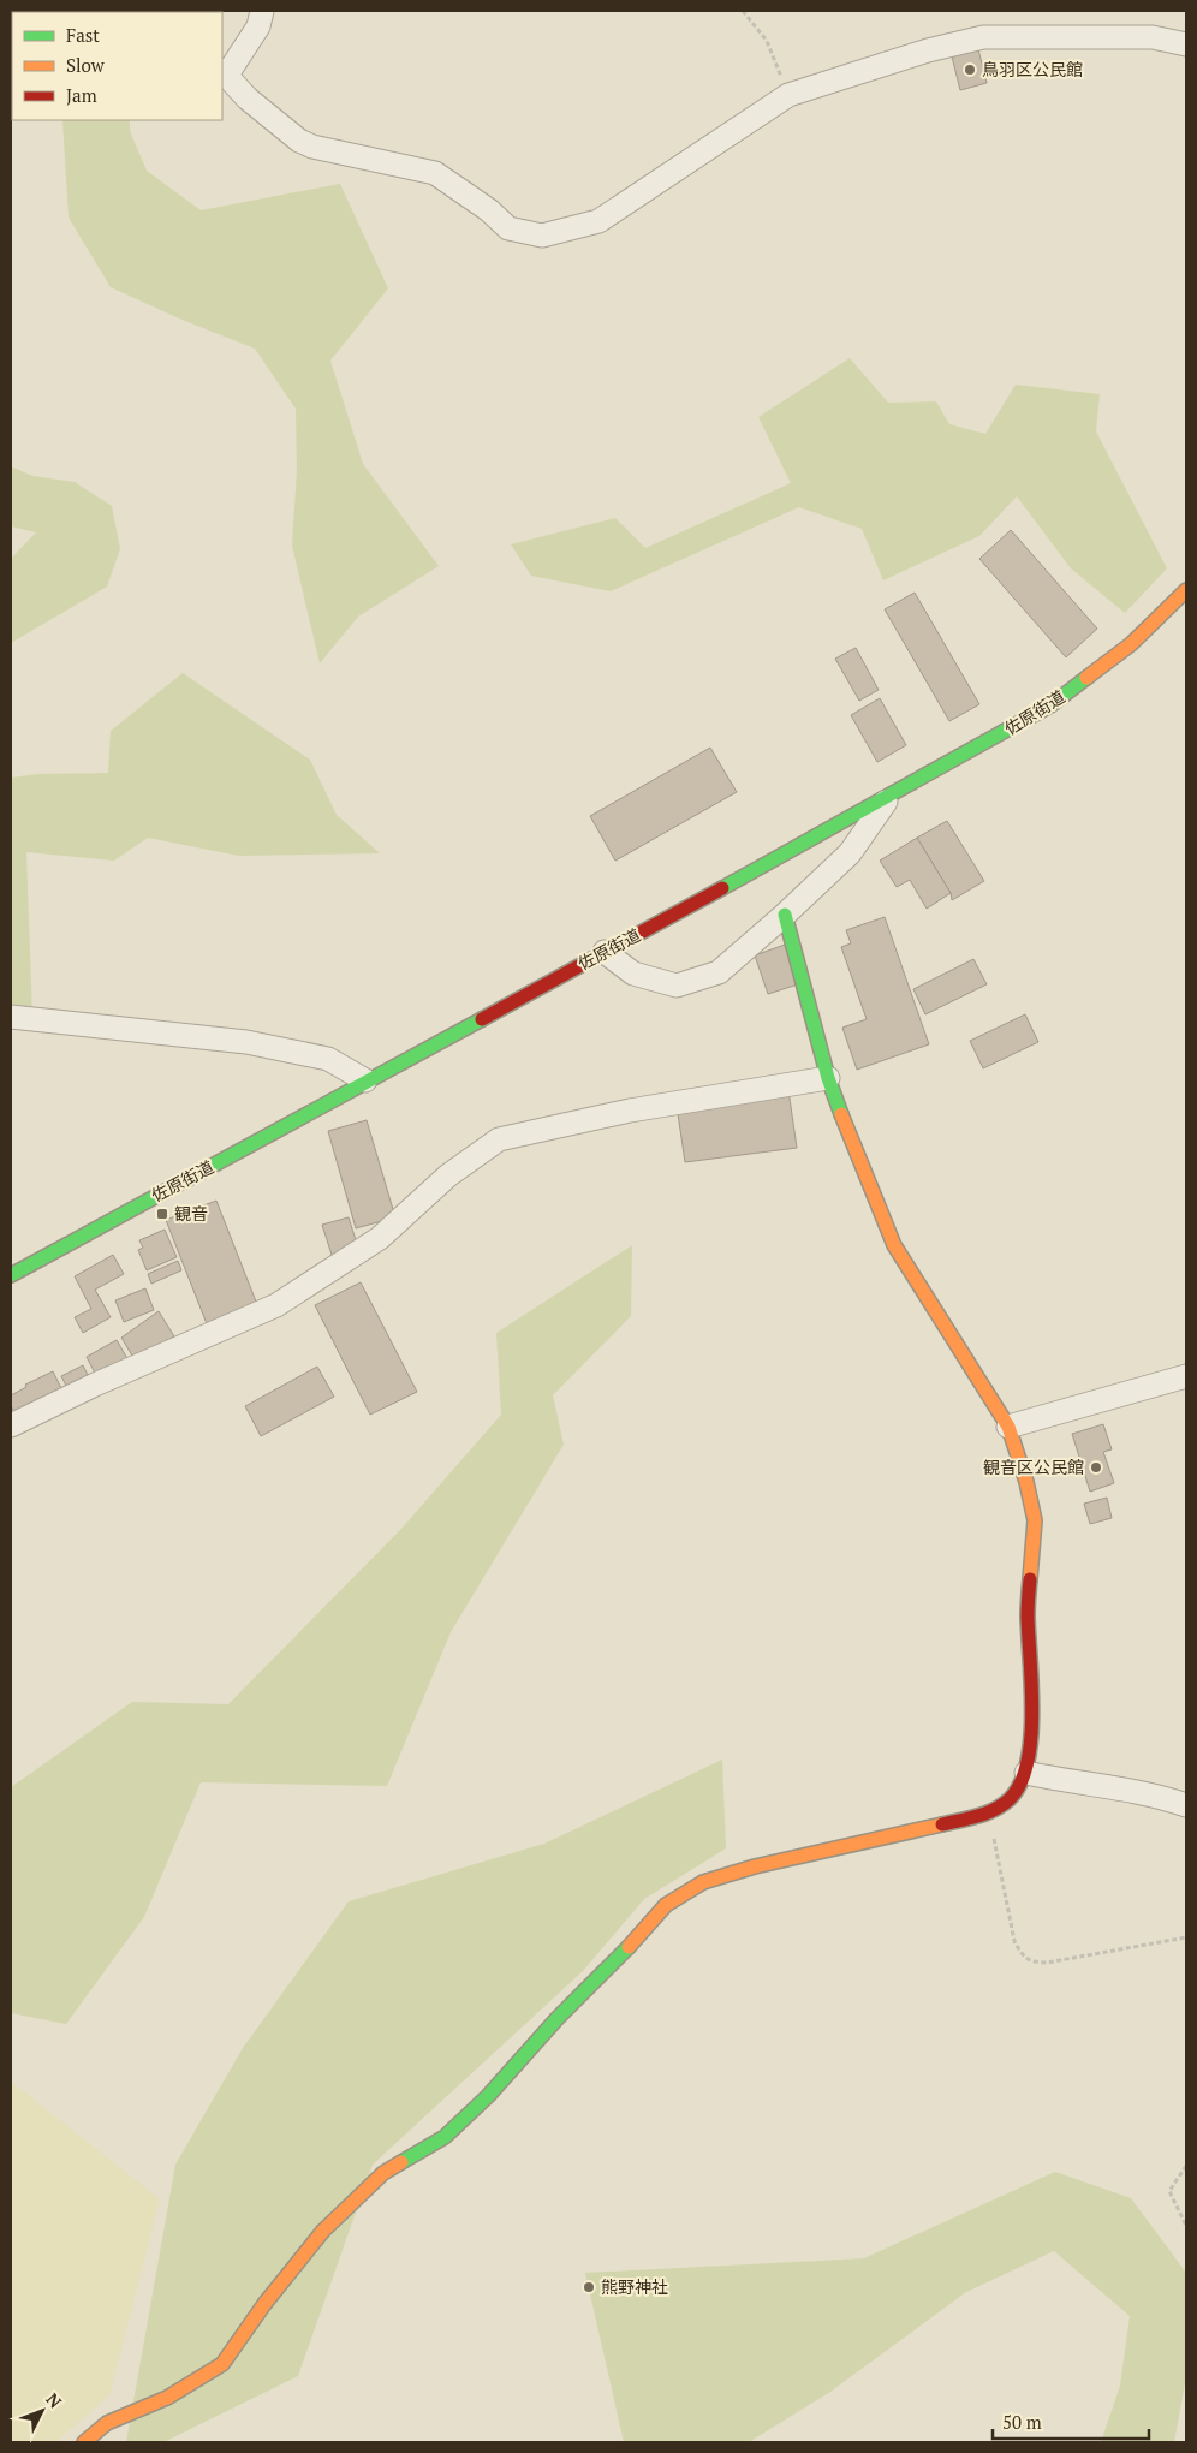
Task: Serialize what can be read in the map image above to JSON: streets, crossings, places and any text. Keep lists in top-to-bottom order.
{
  "streets": {
    "main road": ["佐原街道"]
  },
  "places": {
    "other": ["鳥羽区公民館", "観音区公民館", "熊野神社"],
    "transit": ["観音"]
  },
  "legend": ["Fast", "Slow", "Jam"],
  "scale_bar": "50 m",
  "north": "top right"
}
